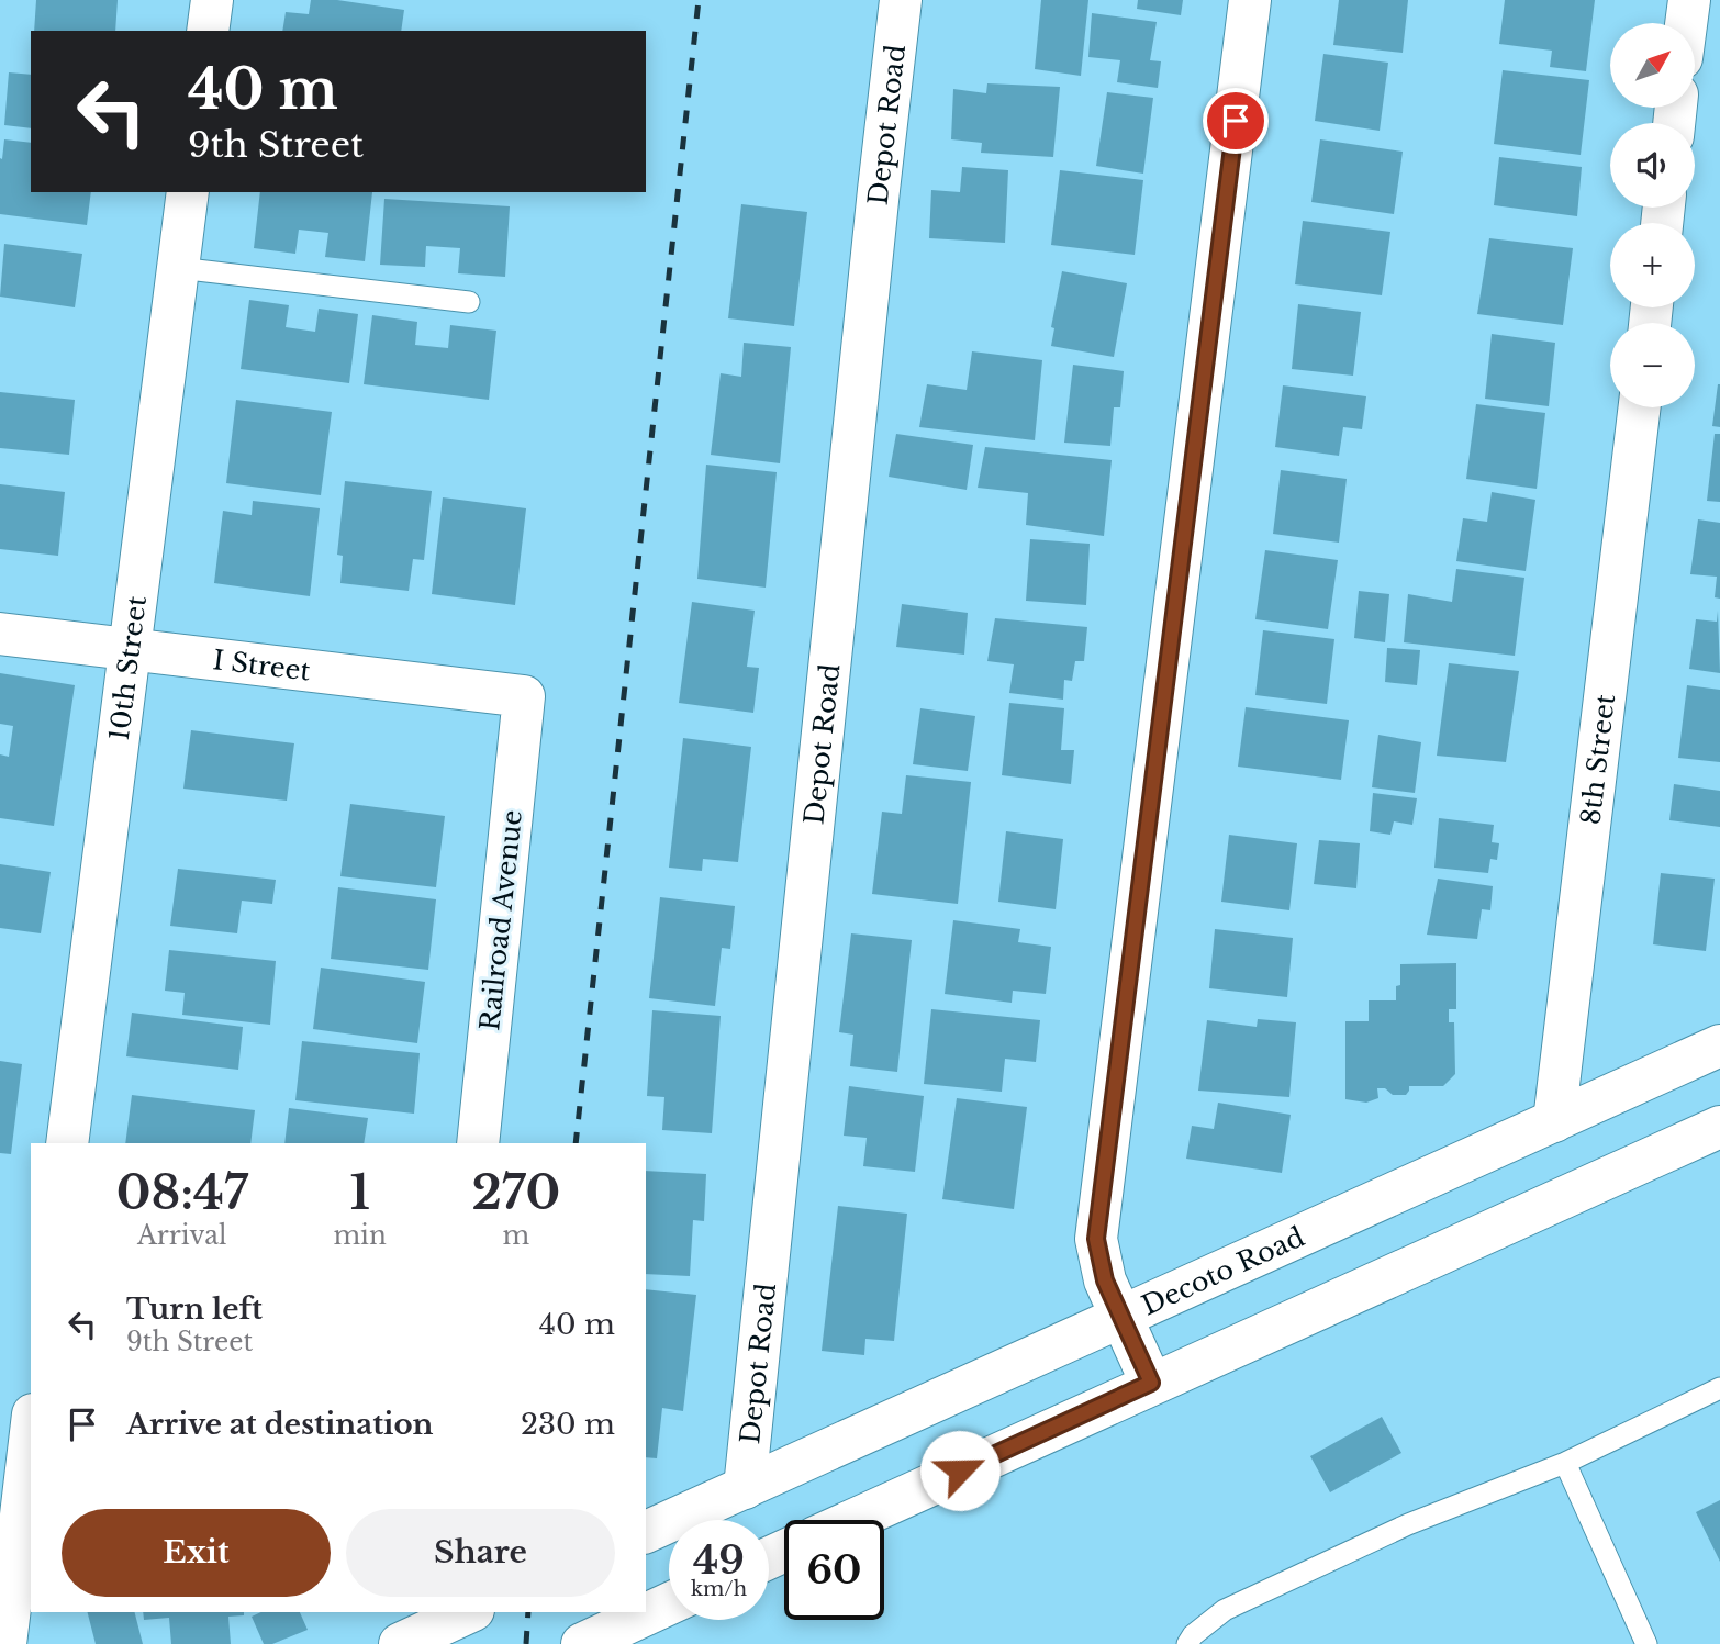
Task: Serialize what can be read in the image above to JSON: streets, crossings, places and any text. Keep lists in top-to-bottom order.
{
  "streets": {
    "street": [
      "Depot Road",
      "I Street",
      "10th Street",
      "8th Street",
      "Railroad Avenue",
      "Decoto Road"
    ]
  },
  "crossings": [
    ["Depot Road", "Decoto Road"],
    ["I Street", "10th Street"],
    ["I Street", "Railroad Avenue"],
    ["8th Street", "Decoto Road"]
  ],
  "north": "top right",
  "page": {
    "map_buttons": ["+", "−"],
    "turn": ["40 m", "9th Street"],
    "eta": [
      "08:47",
      "Arrival",
      "1",
      "min",
      "270",
      "m"
    ],
    "list": [
      {
        "name": "Turn left",
        "note": "9th Street",
        "value": "40 m"
      },
      {
        "name": "Arrive at destination",
        "value": "230 m"
      }
    ],
    "buttons": ["Exit", "Share"],
    "speed": "49 km/h",
    "limit": "60"
  }
}
